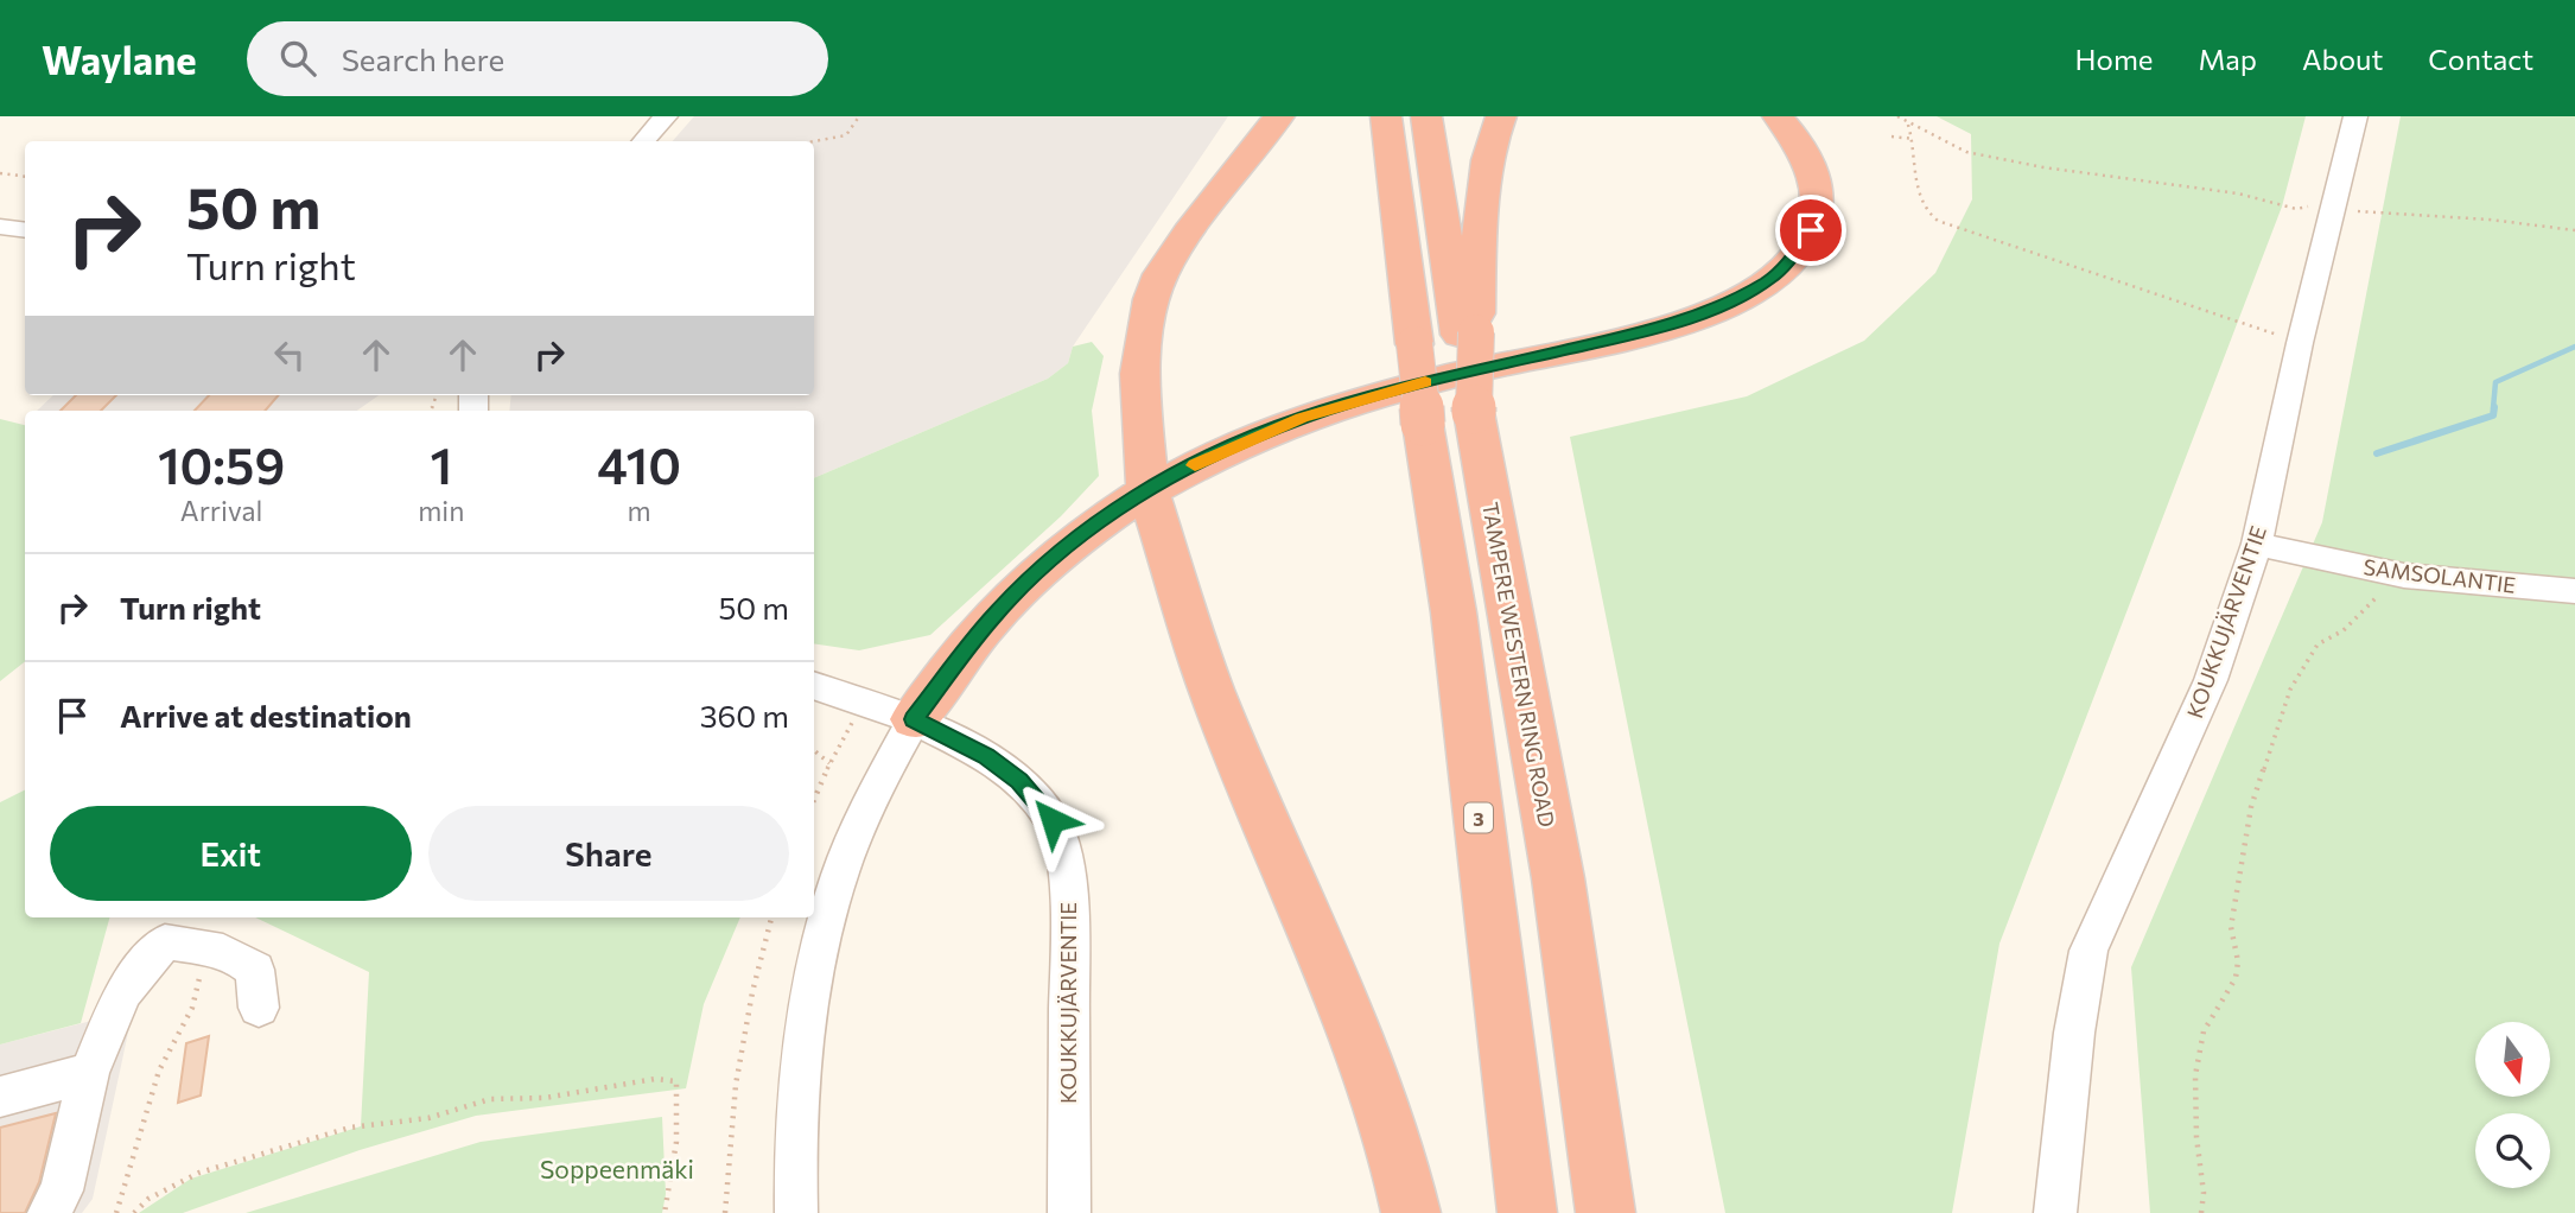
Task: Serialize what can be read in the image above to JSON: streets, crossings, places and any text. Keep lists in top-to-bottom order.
{
  "streets": {
    "highway": ["TAMPERE WESTERN RING ROAD", "3"],
    "street": ["SAMSOLANTIE", "KOUKKUJÄRVENTIE"]
  },
  "crossings": [
    ["SAMSOLANTIE", "KOUKKUJÄRVENTIE"]
  ],
  "parks": ["Soppeenmäki"],
  "north": "bottom",
  "page": {
    "header": "Waylane",
    "search": "Search here",
    "nav": [
      "Home",
      "Map",
      "About",
      "Contact"
    ],
    "turn": ["50 m", "Turn right"],
    "eta": [
      "10:59",
      "Arrival",
      "1",
      "min",
      "410",
      "m"
    ],
    "list": [
      {
        "name": "Turn right",
        "value": "50 m"
      },
      {
        "name": "Arrive at destination",
        "value": "360 m"
      }
    ],
    "buttons": ["Exit", "Share"]
  }
}
